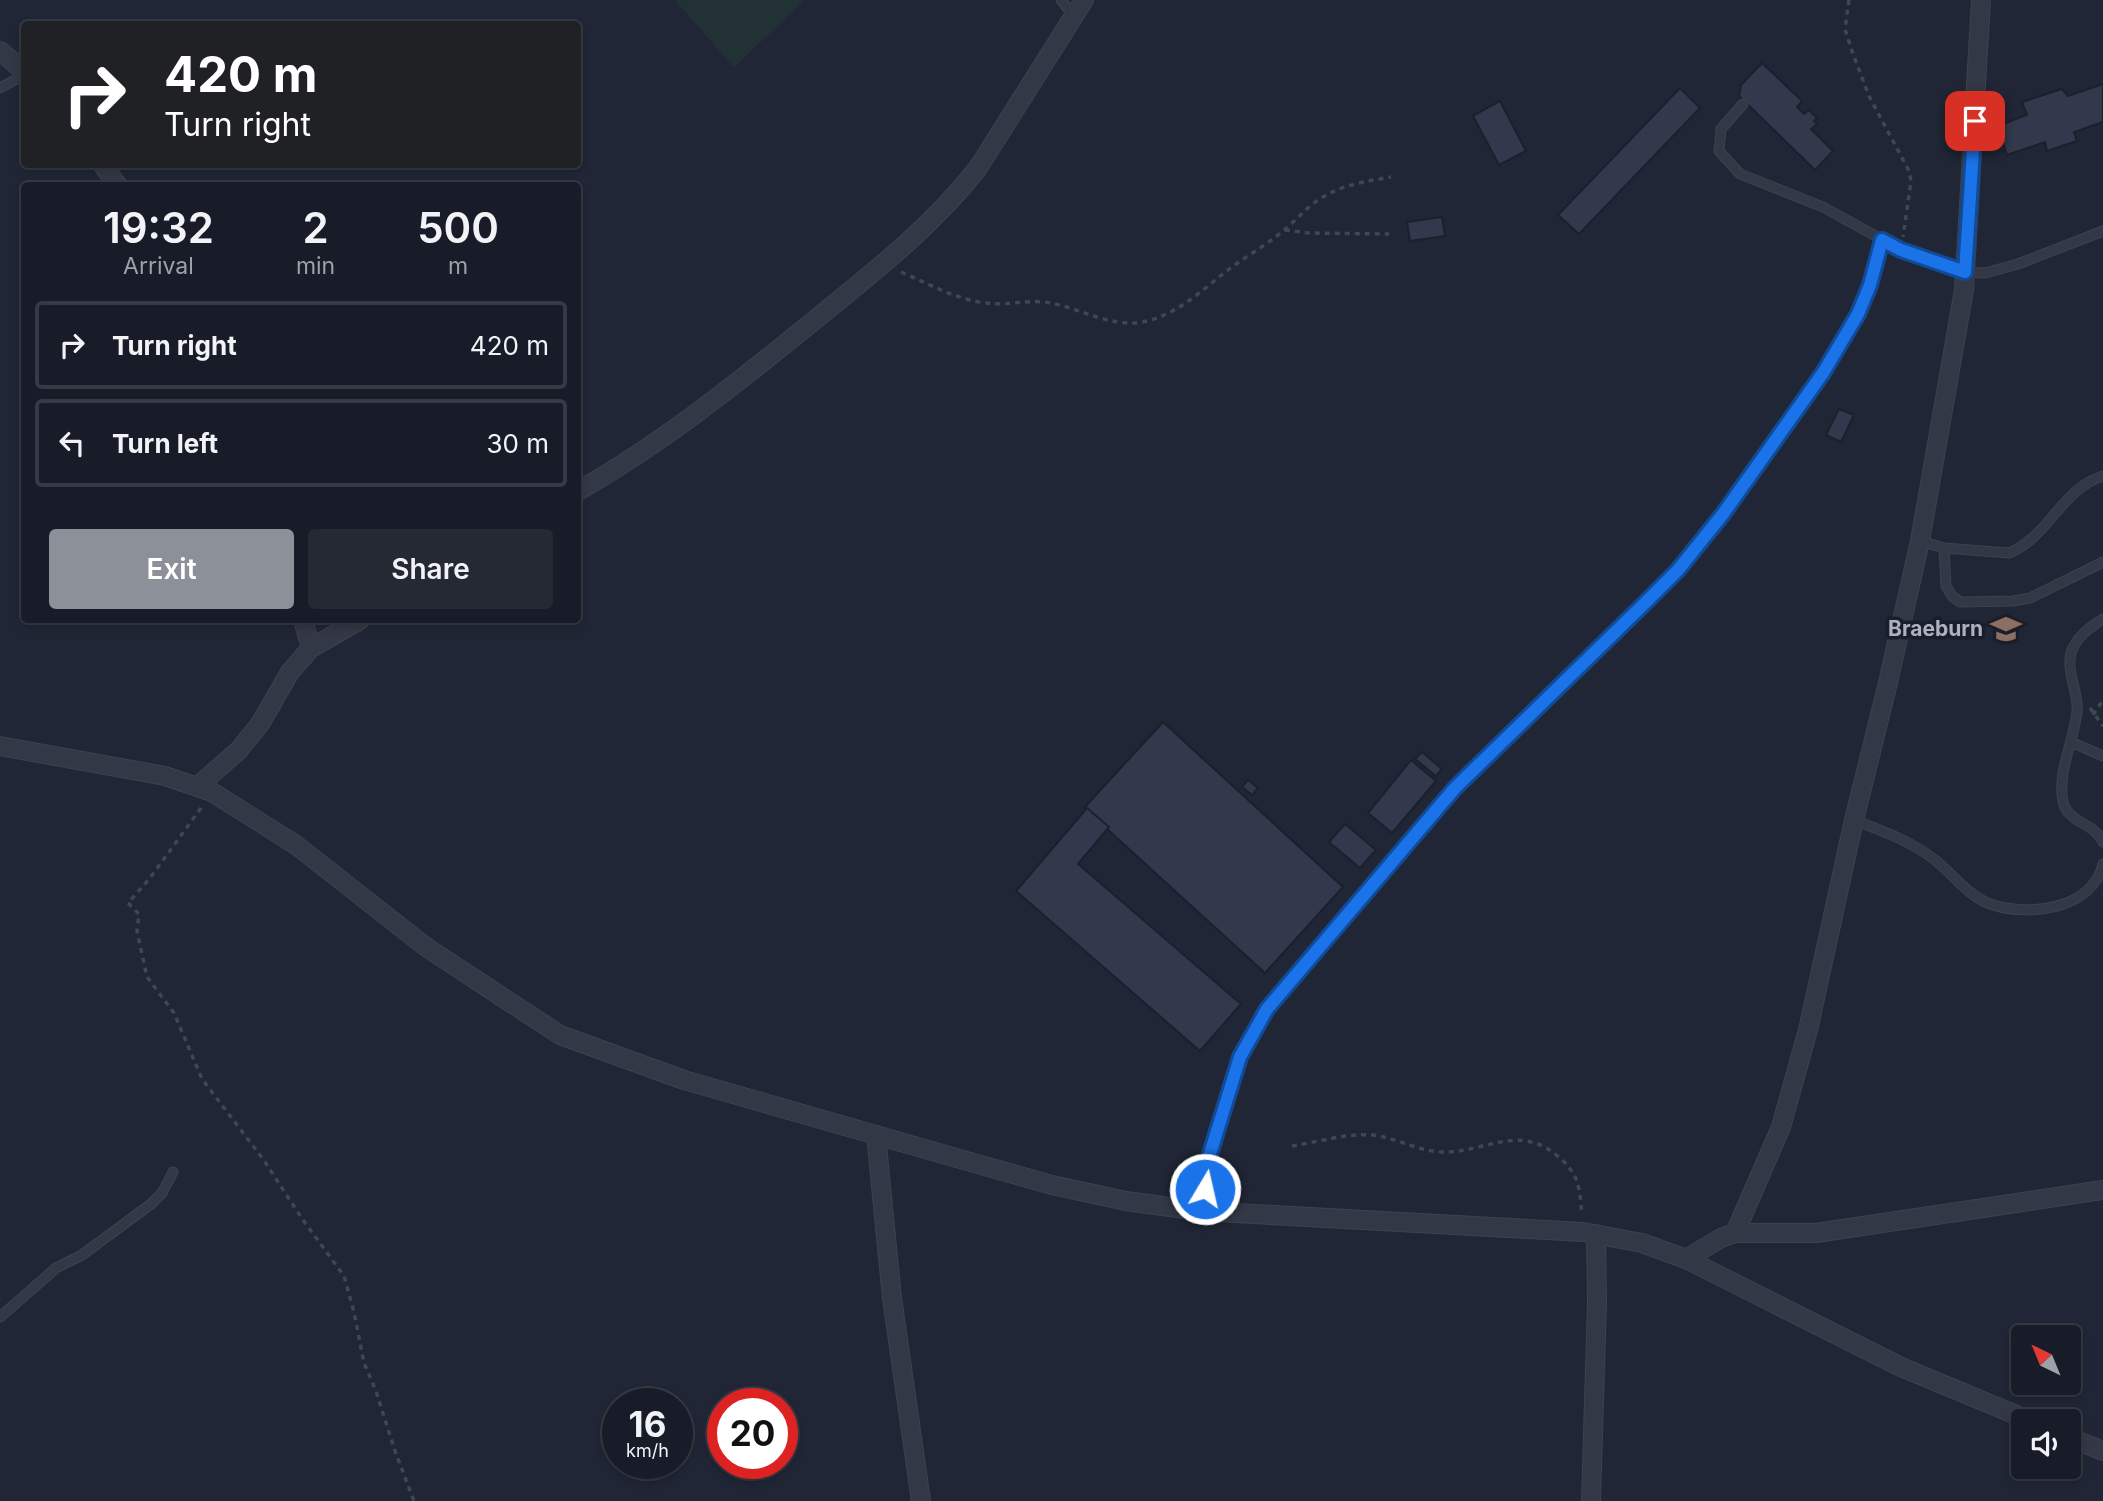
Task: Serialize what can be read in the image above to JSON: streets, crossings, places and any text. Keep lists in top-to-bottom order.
{
  "places": {
    "school or university": ["Braeburn"]
  },
  "north": "top left",
  "page": {
    "turn": ["420 m", "Turn right"],
    "eta": [
      "19:32",
      "Arrival",
      "2",
      "min",
      "500",
      "m"
    ],
    "list": [
      {
        "name": "Turn right",
        "value": "420 m"
      },
      {
        "name": "Turn left",
        "value": "30 m"
      }
    ],
    "buttons": ["Exit", "Share"],
    "speed": "16 km/h",
    "limit": "20"
  }
}
